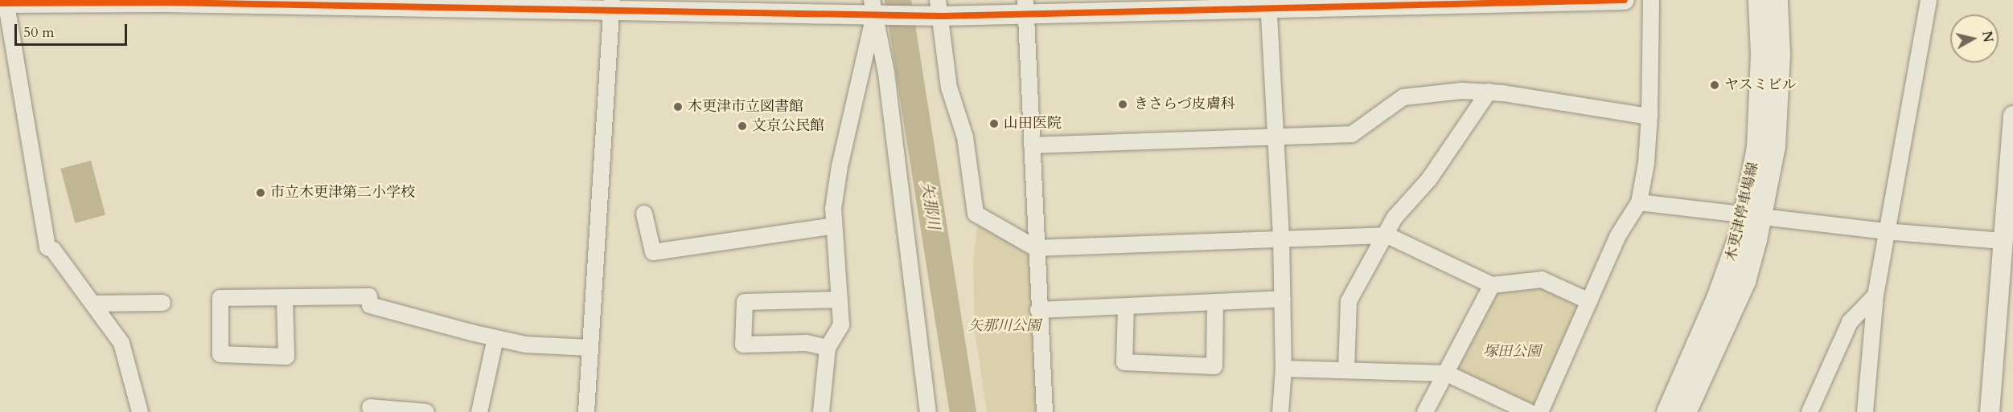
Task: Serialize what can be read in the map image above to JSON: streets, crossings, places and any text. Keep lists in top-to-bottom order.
{
  "streets": {
    "main road": ["木更津停車場線"]
  },
  "water": ["矢那川"],
  "parks": ["矢那川公園", "塚田公園"],
  "places": [
    "ヤスミビル",
    "きさらづ皮膚科",
    "木更津市立図書館",
    "山田医院",
    "文京公民館",
    "市立木更津第二小学校"
  ],
  "scale_bar": "50 m",
  "north": "right"
}
